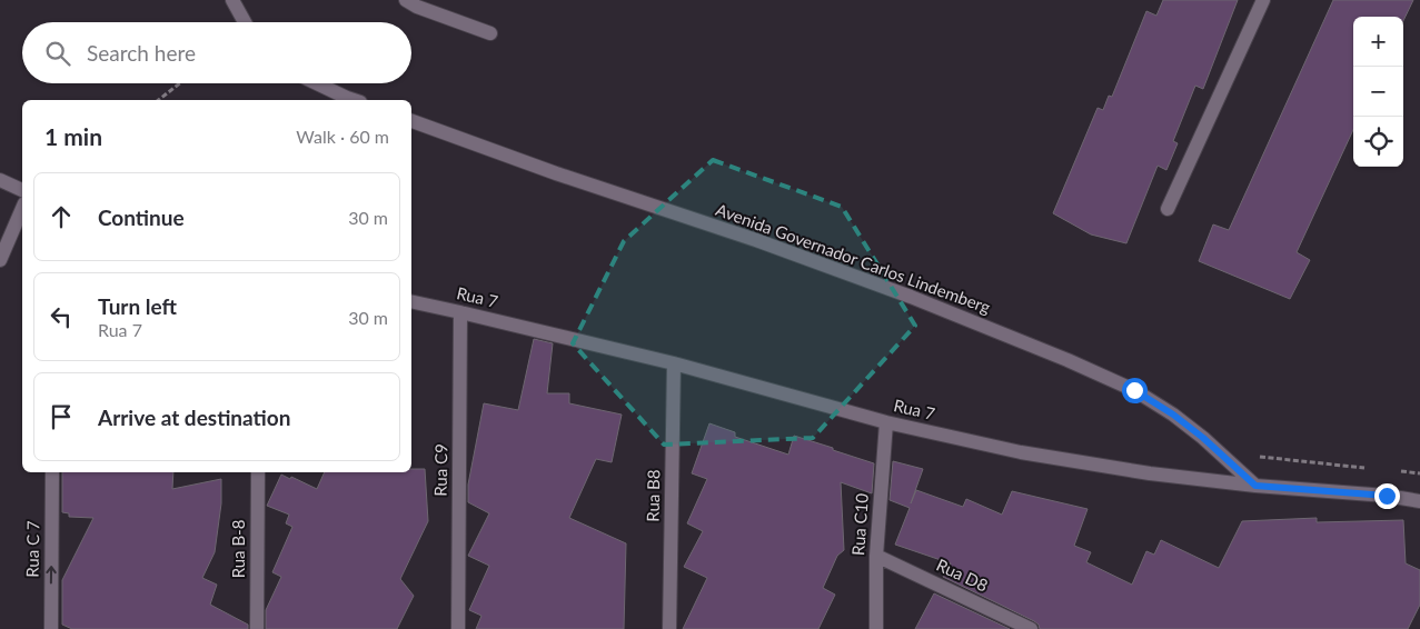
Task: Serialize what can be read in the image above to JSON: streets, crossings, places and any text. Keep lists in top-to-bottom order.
{
  "streets": {
    "street": [
      "Avenida Governador Carlos Lindemberg",
      "Rua 7",
      "Rua C9",
      "Rua B8",
      "Rua C10",
      "Rua C 7",
      "Rua B-8",
      "Rua D8"
    ]
  },
  "crossings": [
    ["Avenida Governador Carlos Lindemberg", "Rua 7"],
    ["Rua 7", "Rua C9"],
    ["Rua 7", "Rua B8"],
    ["Rua 7", "Rua C10"],
    ["Rua C10", "Rua D8"]
  ],
  "one_way": ["Rua C 7"],
  "page": {
    "map_buttons": ["+", "−"],
    "search": "Search here",
    "heading": ["1 min", "Walk · 60 m"],
    "list": [
      ["Continue", "30 m"],
      ["Turn left", "Rua 7", "30 m"],
      "Arrive at destination"
    ]
  }
}
